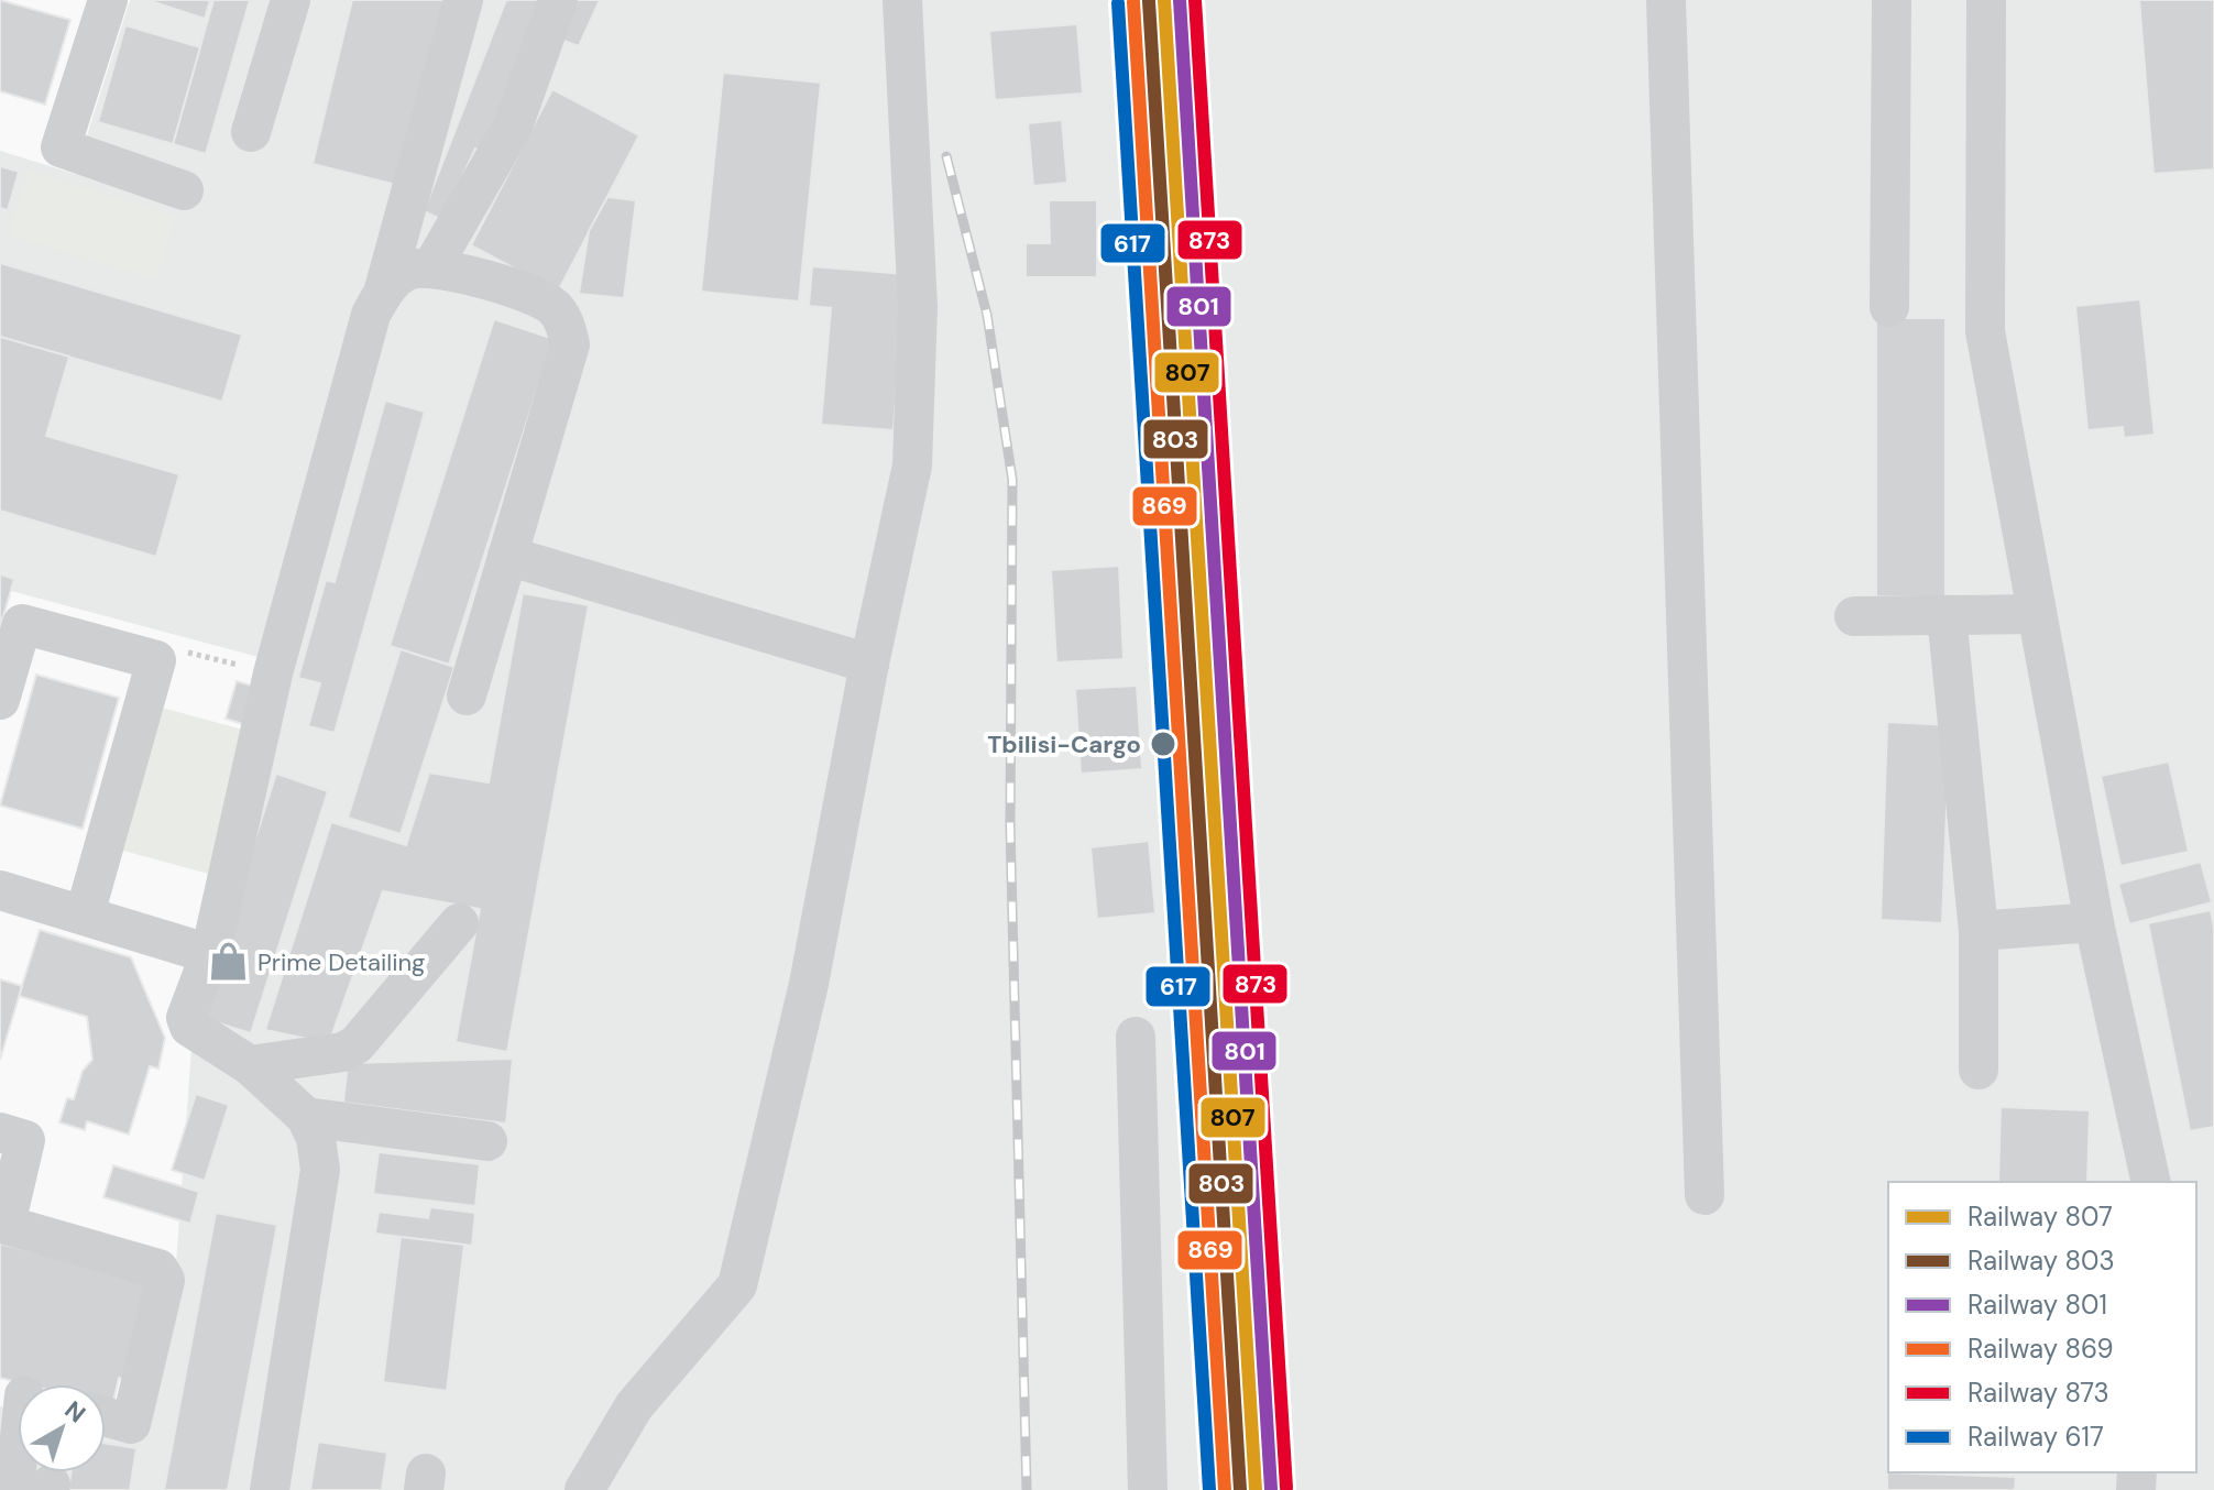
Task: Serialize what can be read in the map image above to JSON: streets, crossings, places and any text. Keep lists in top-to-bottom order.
{
  "places": {
    "other": ["Tbilisi-Cargo"],
    "shop": ["Prime Detailing"]
  },
  "lines": [
    "rail line 807",
    "rail line 801",
    "rail line 873",
    "rail line 803",
    "rail line 869",
    "rail line 617"
  ],
  "legend": [
    "Railway 807",
    "Railway 803",
    "Railway 801",
    "Railway 869",
    "Railway 873",
    "Railway 617"
  ],
  "north": "top right"
}
